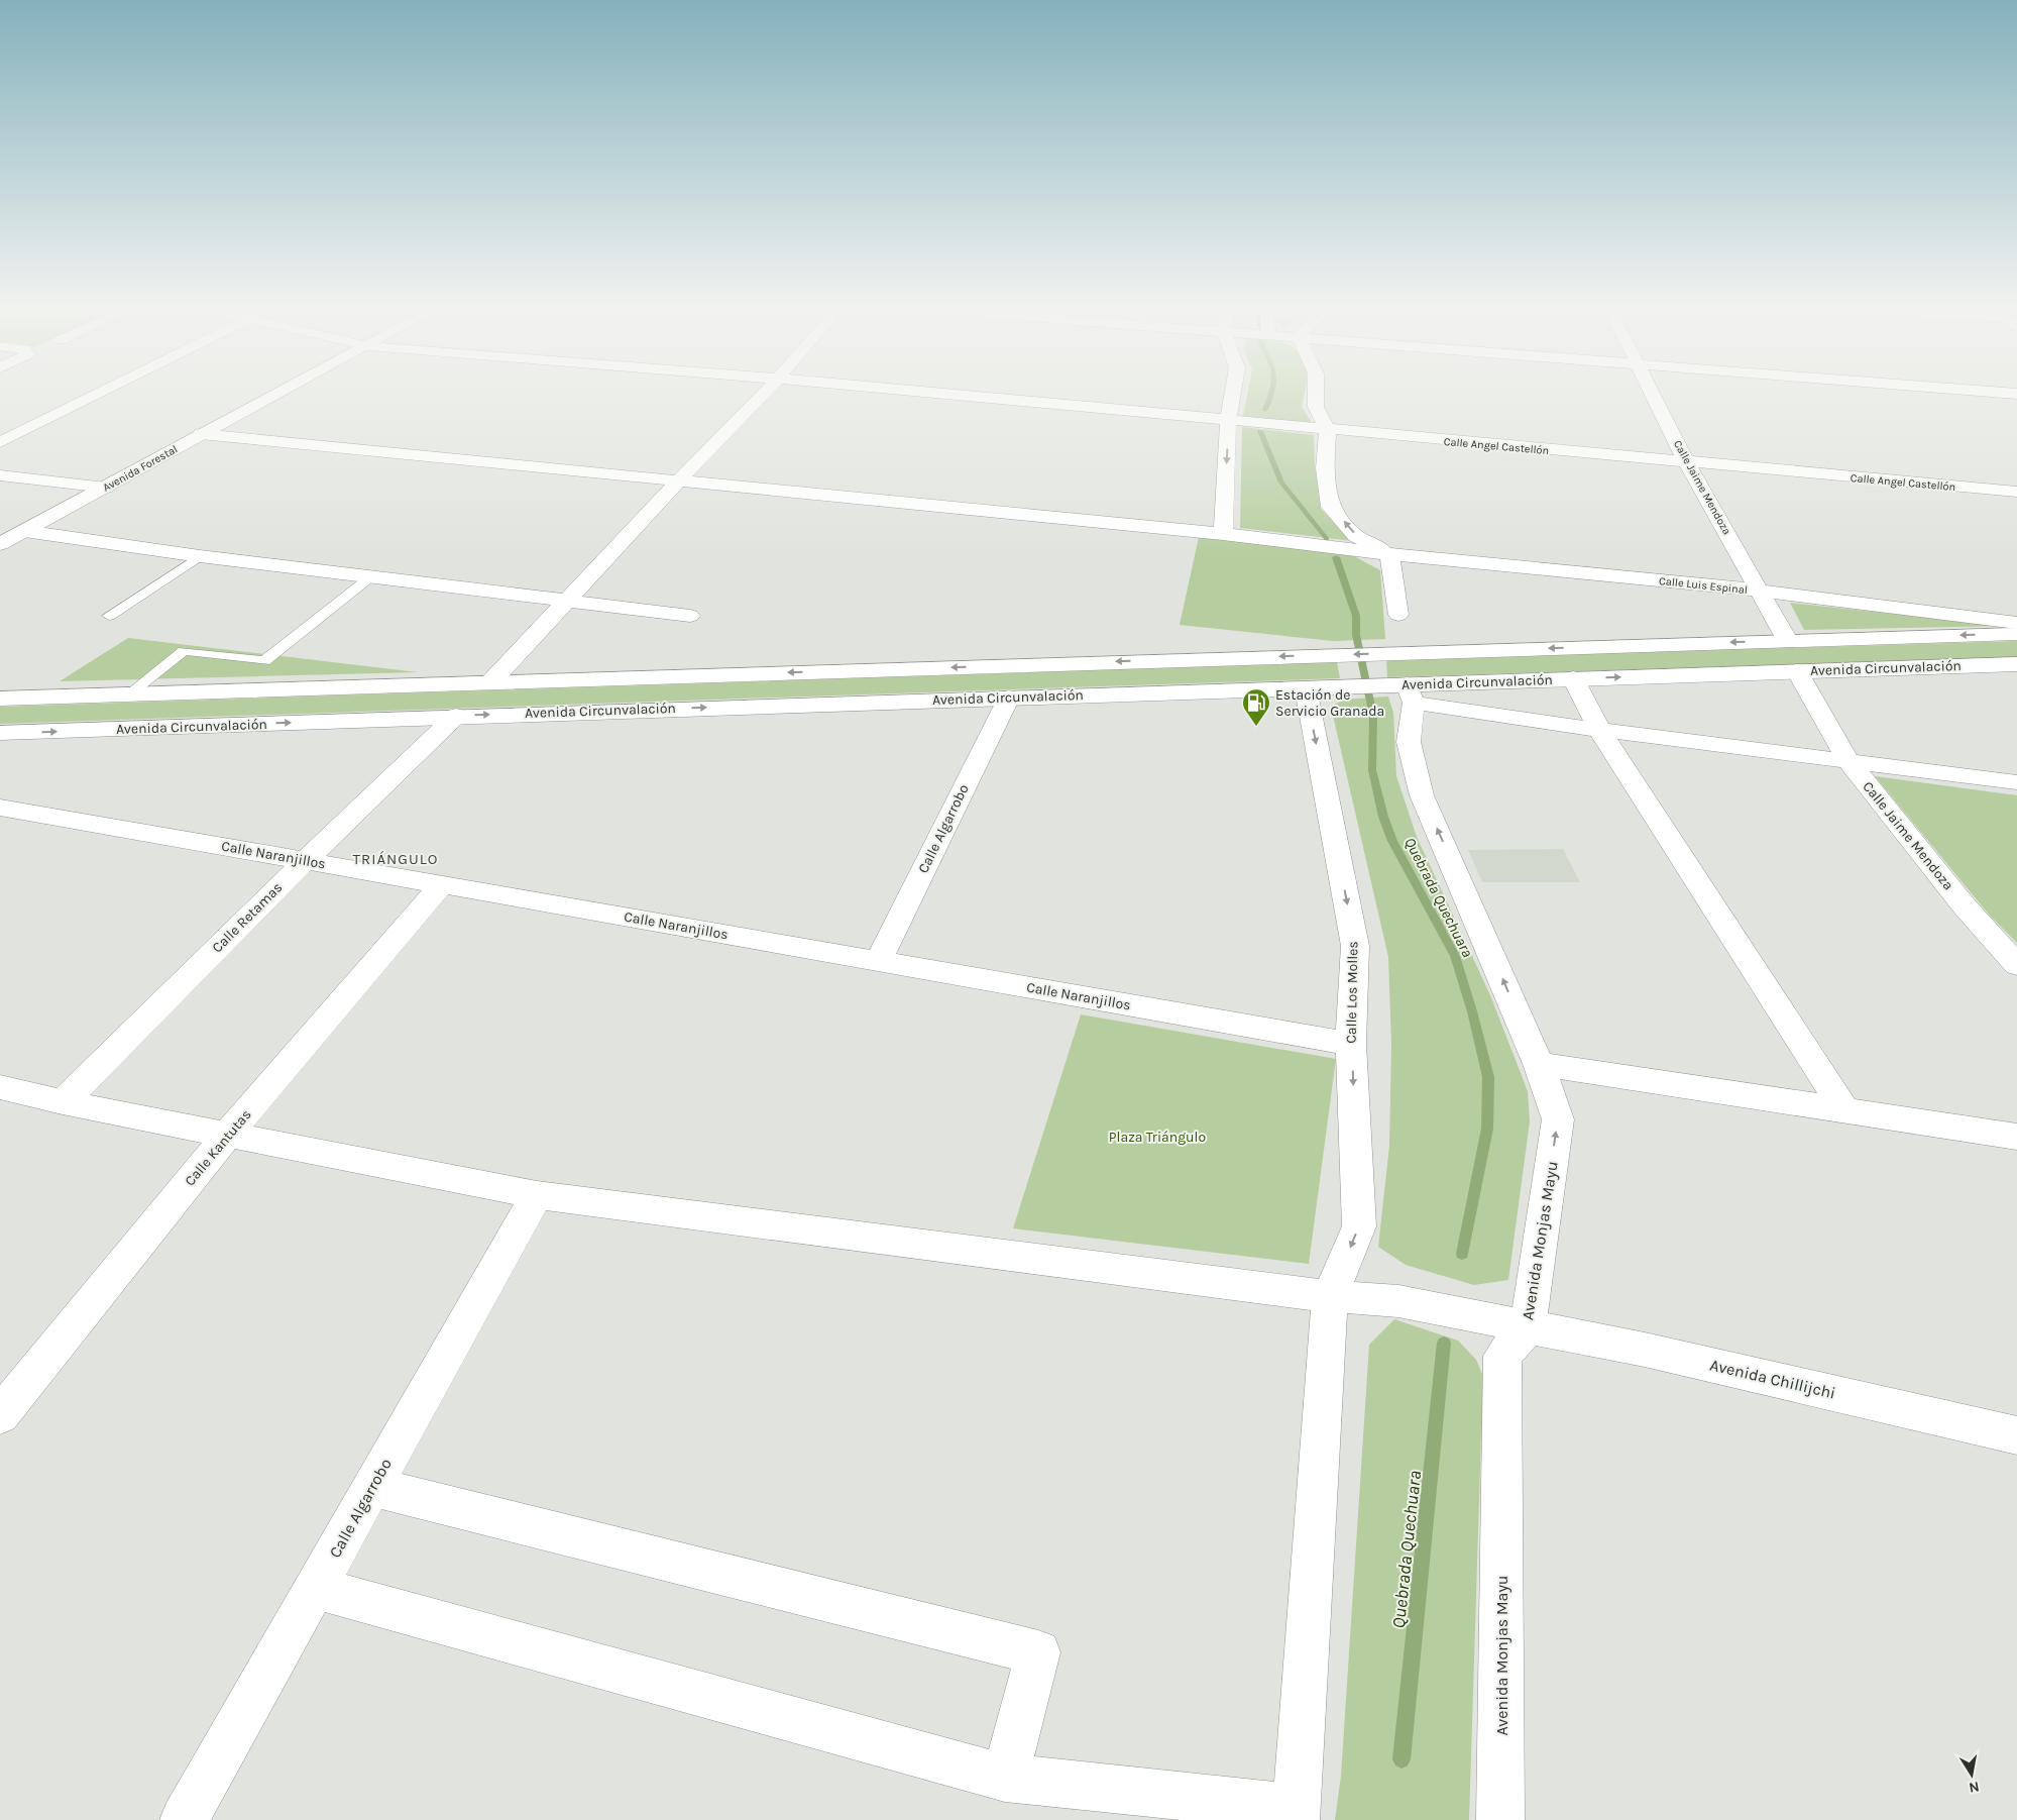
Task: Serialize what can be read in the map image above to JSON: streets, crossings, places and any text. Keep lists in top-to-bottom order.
{
  "streets": {
    "street": [
      "Calle Angel Castellón",
      "Avenida Forestal",
      "Calle Jaime Mendoza",
      "Calle Luis Espinal",
      "Avenida Circunvalación",
      "Calle Algarrobo",
      "Calle Naranjillos",
      "Calle Retamas",
      "Calle Los Molles",
      "Calle Kantutas",
      "Avenida Monjas Mayu",
      "Avenida Chillijchi"
    ]
  },
  "crossings": [
    ["Calle Angel Castellón", "Calle Jaime Mendoza"],
    ["Avenida Forestal", "Calle Luis Espinal"],
    ["Calle Jaime Mendoza", "Calle Luis Espinal"],
    ["Calle Jaime Mendoza", "Avenida Circunvalación"],
    ["Avenida Circunvalación", "Calle Algarrobo"],
    ["Avenida Circunvalación", "Calle Retamas"],
    ["Avenida Circunvalación", "Calle Los Molles"],
    ["Avenida Circunvalación", "Avenida Monjas Mayu"],
    ["Calle Algarrobo", "Calle Naranjillos"],
    ["Calle Algarrobo", "Avenida Chillijchi"],
    ["Calle Naranjillos", "Calle Retamas"],
    ["Calle Naranjillos", "Calle Los Molles"],
    ["Calle Naranjillos", "Calle Kantutas"],
    ["Calle Retamas", "Avenida Chillijchi"],
    ["Calle Los Molles", "Avenida Chillijchi"],
    ["Calle Kantutas", "Avenida Chillijchi"],
    ["Avenida Monjas Mayu", "Avenida Chillijchi"]
  ],
  "one_way": ["Calle Los Molles"],
  "districts": ["TRIÁNGULO"],
  "water": ["Quebrada Quechuara"],
  "parks": ["Plaza Triángulo"],
  "places": {
    "fuel station": ["Estación de Servicio Granada"]
  },
  "north": "bottom"
}
